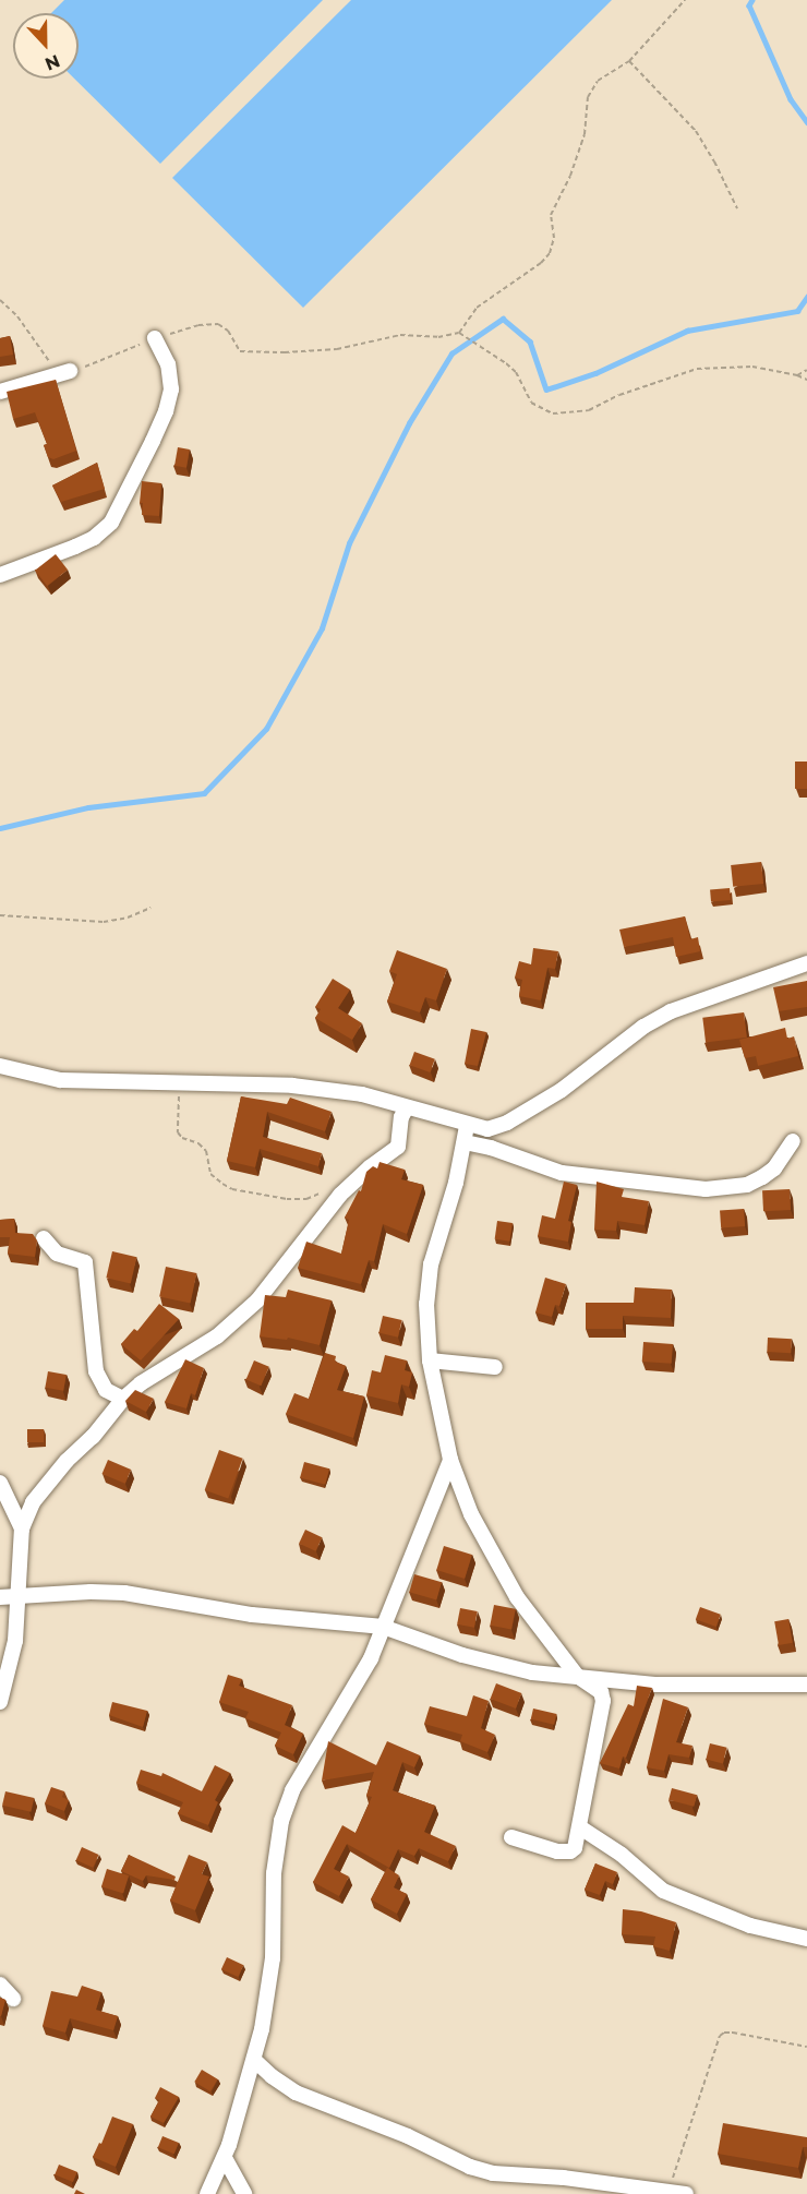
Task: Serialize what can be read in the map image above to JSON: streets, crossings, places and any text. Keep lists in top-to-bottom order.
{
  "north": "bottom"
}
